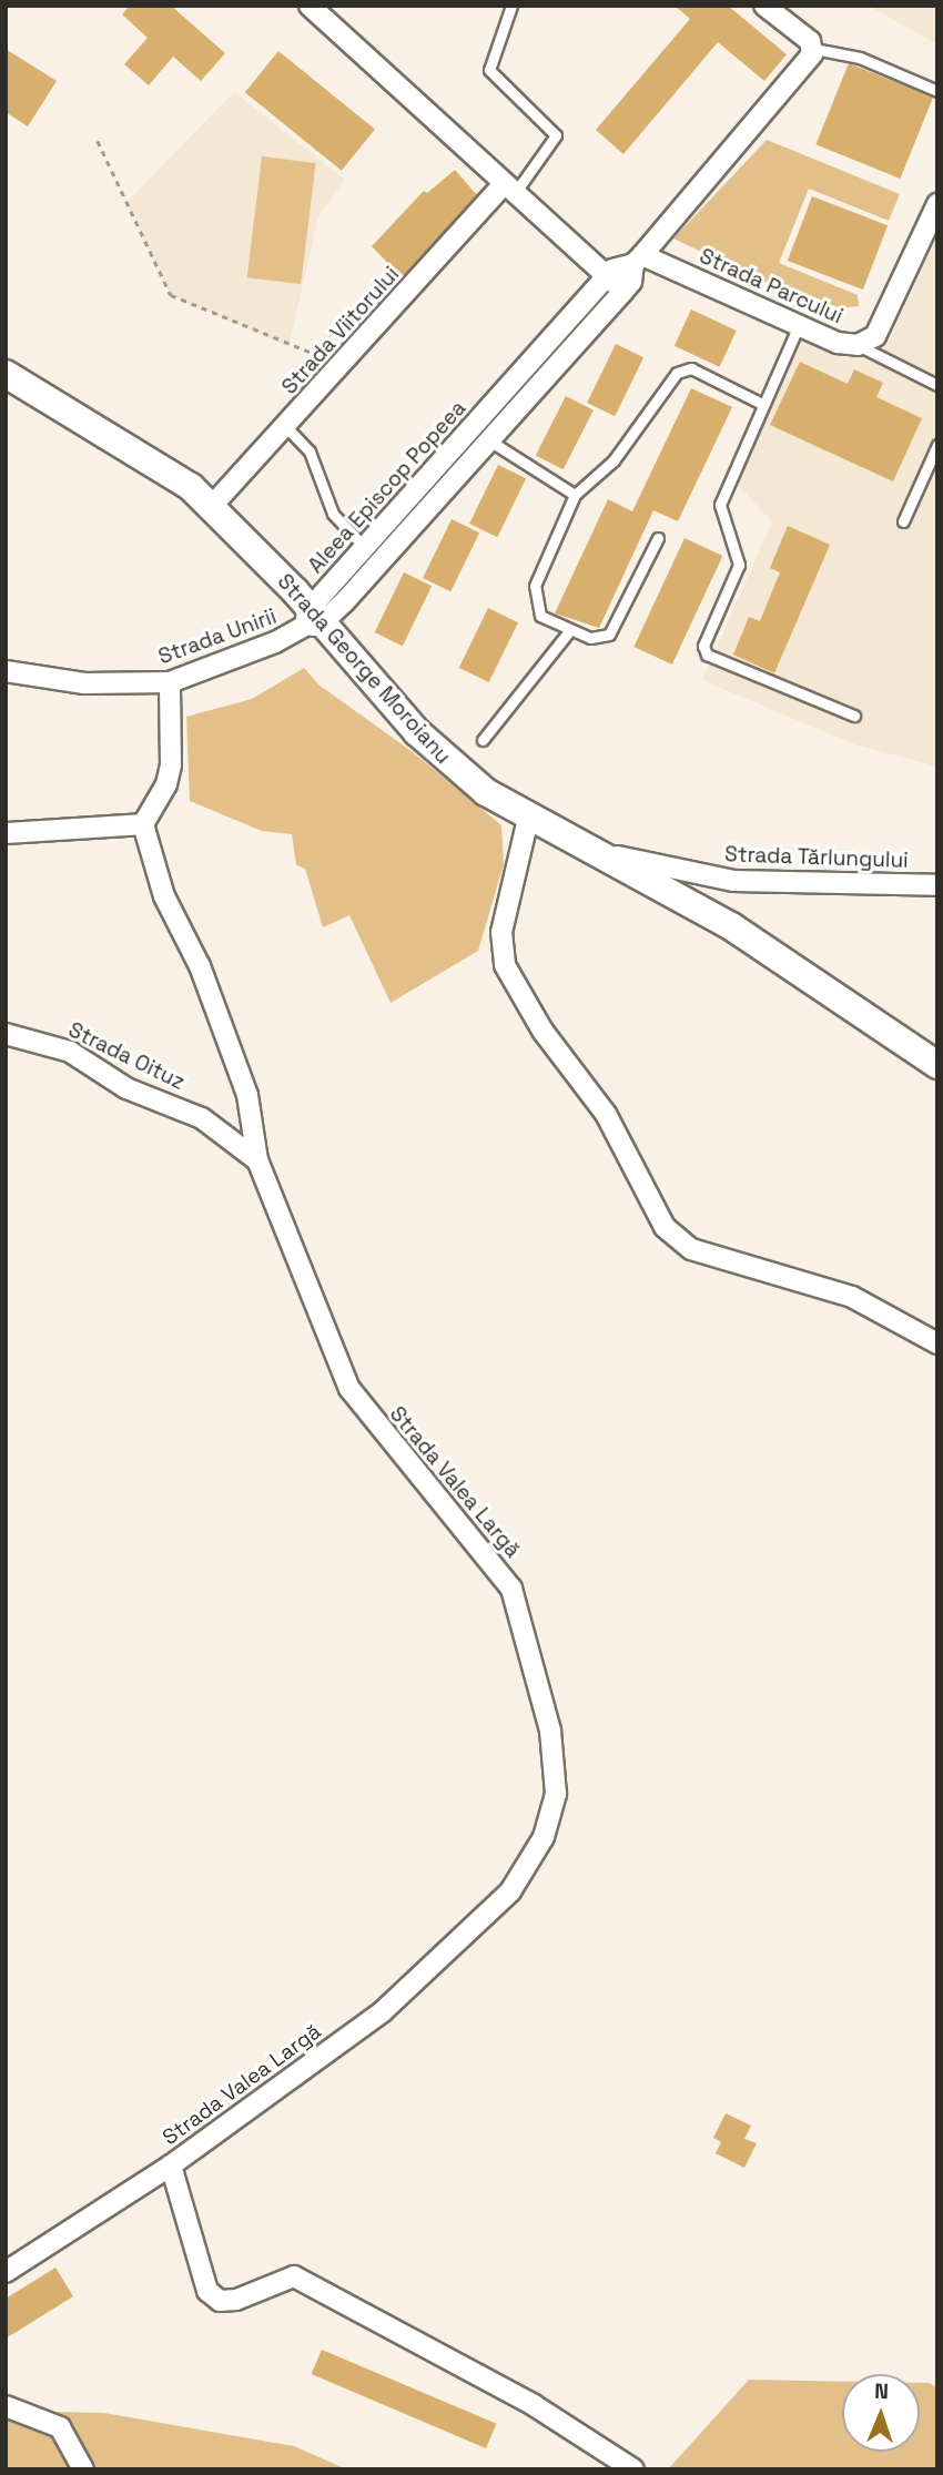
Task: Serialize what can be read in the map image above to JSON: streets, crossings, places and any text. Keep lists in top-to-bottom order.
{
  "streets": {
    "main road": ["Strada George Moroianu"],
    "street": [
      "Strada Parcului",
      "Strada Viitorului",
      "Aleea Episcop Popeea",
      "Strada Unirii",
      "Strada Tărlungului",
      "Strada Oituz",
      "Strada Valea Largă"
    ]
  },
  "crossings": [
    ["Strada Parcului", "Aleea Episcop Popeea"],
    ["Strada Viitorului", "Strada George Moroianu"],
    ["Aleea Episcop Popeea", "Strada Unirii"],
    ["Aleea Episcop Popeea", "Strada George Moroianu"],
    ["Strada Unirii", "Strada George Moroianu"],
    ["Strada George Moroianu", "Strada Tărlungului"],
    ["Strada Oituz", "Strada Valea Largă"]
  ],
  "north": "top"
}
